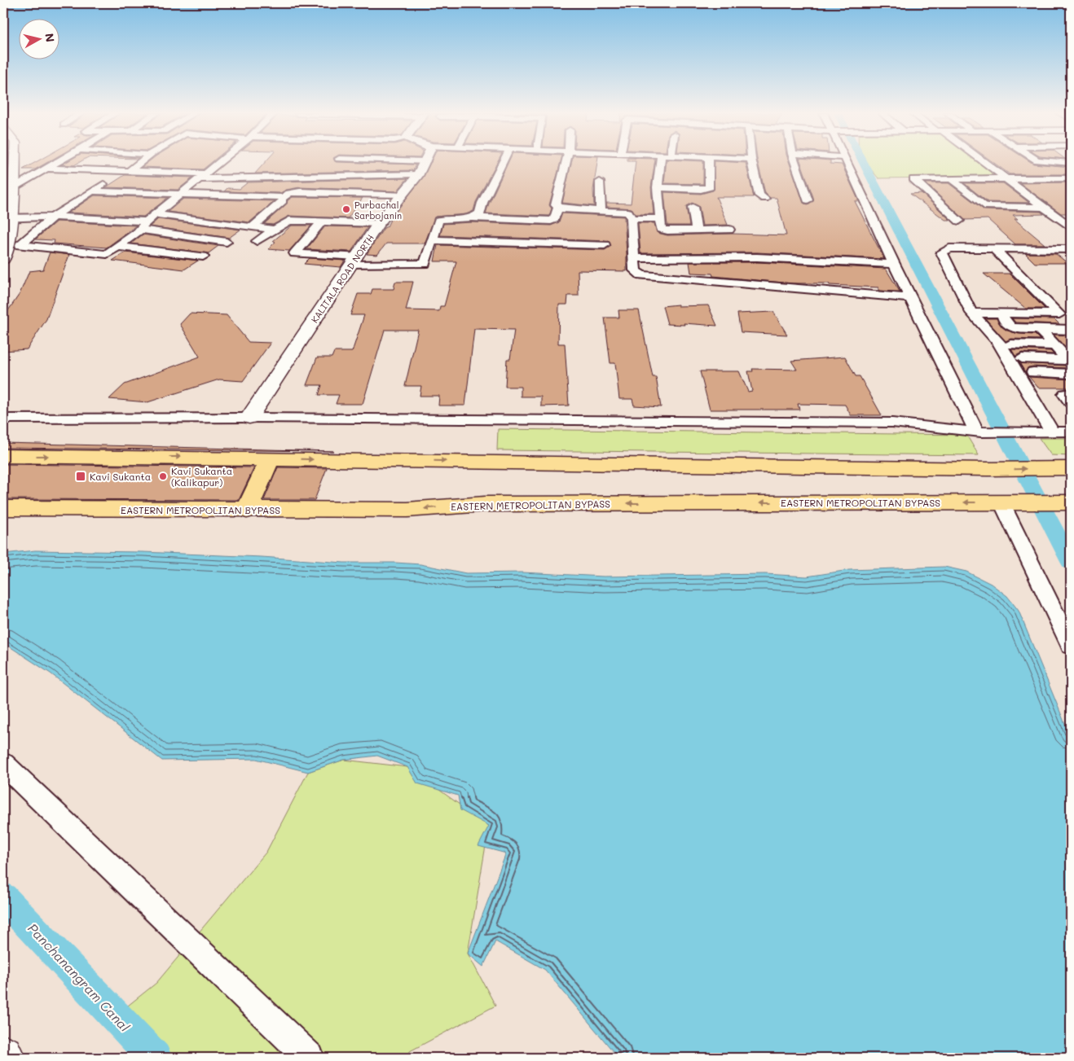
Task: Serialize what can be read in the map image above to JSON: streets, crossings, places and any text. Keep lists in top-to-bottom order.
{
  "streets": {
    "main road": ["EASTERN METROPOLITAN BYPASS"],
    "street": ["KALITALA ROAD NORTH"]
  },
  "water": ["Panchanangram Canal"],
  "places": {
    "other": ["Purbachal Sarbojanin", "Kavi Sukanta (Kalikapur)"],
    "transit": ["Kavi Sukanta"]
  },
  "north": "right"
}
